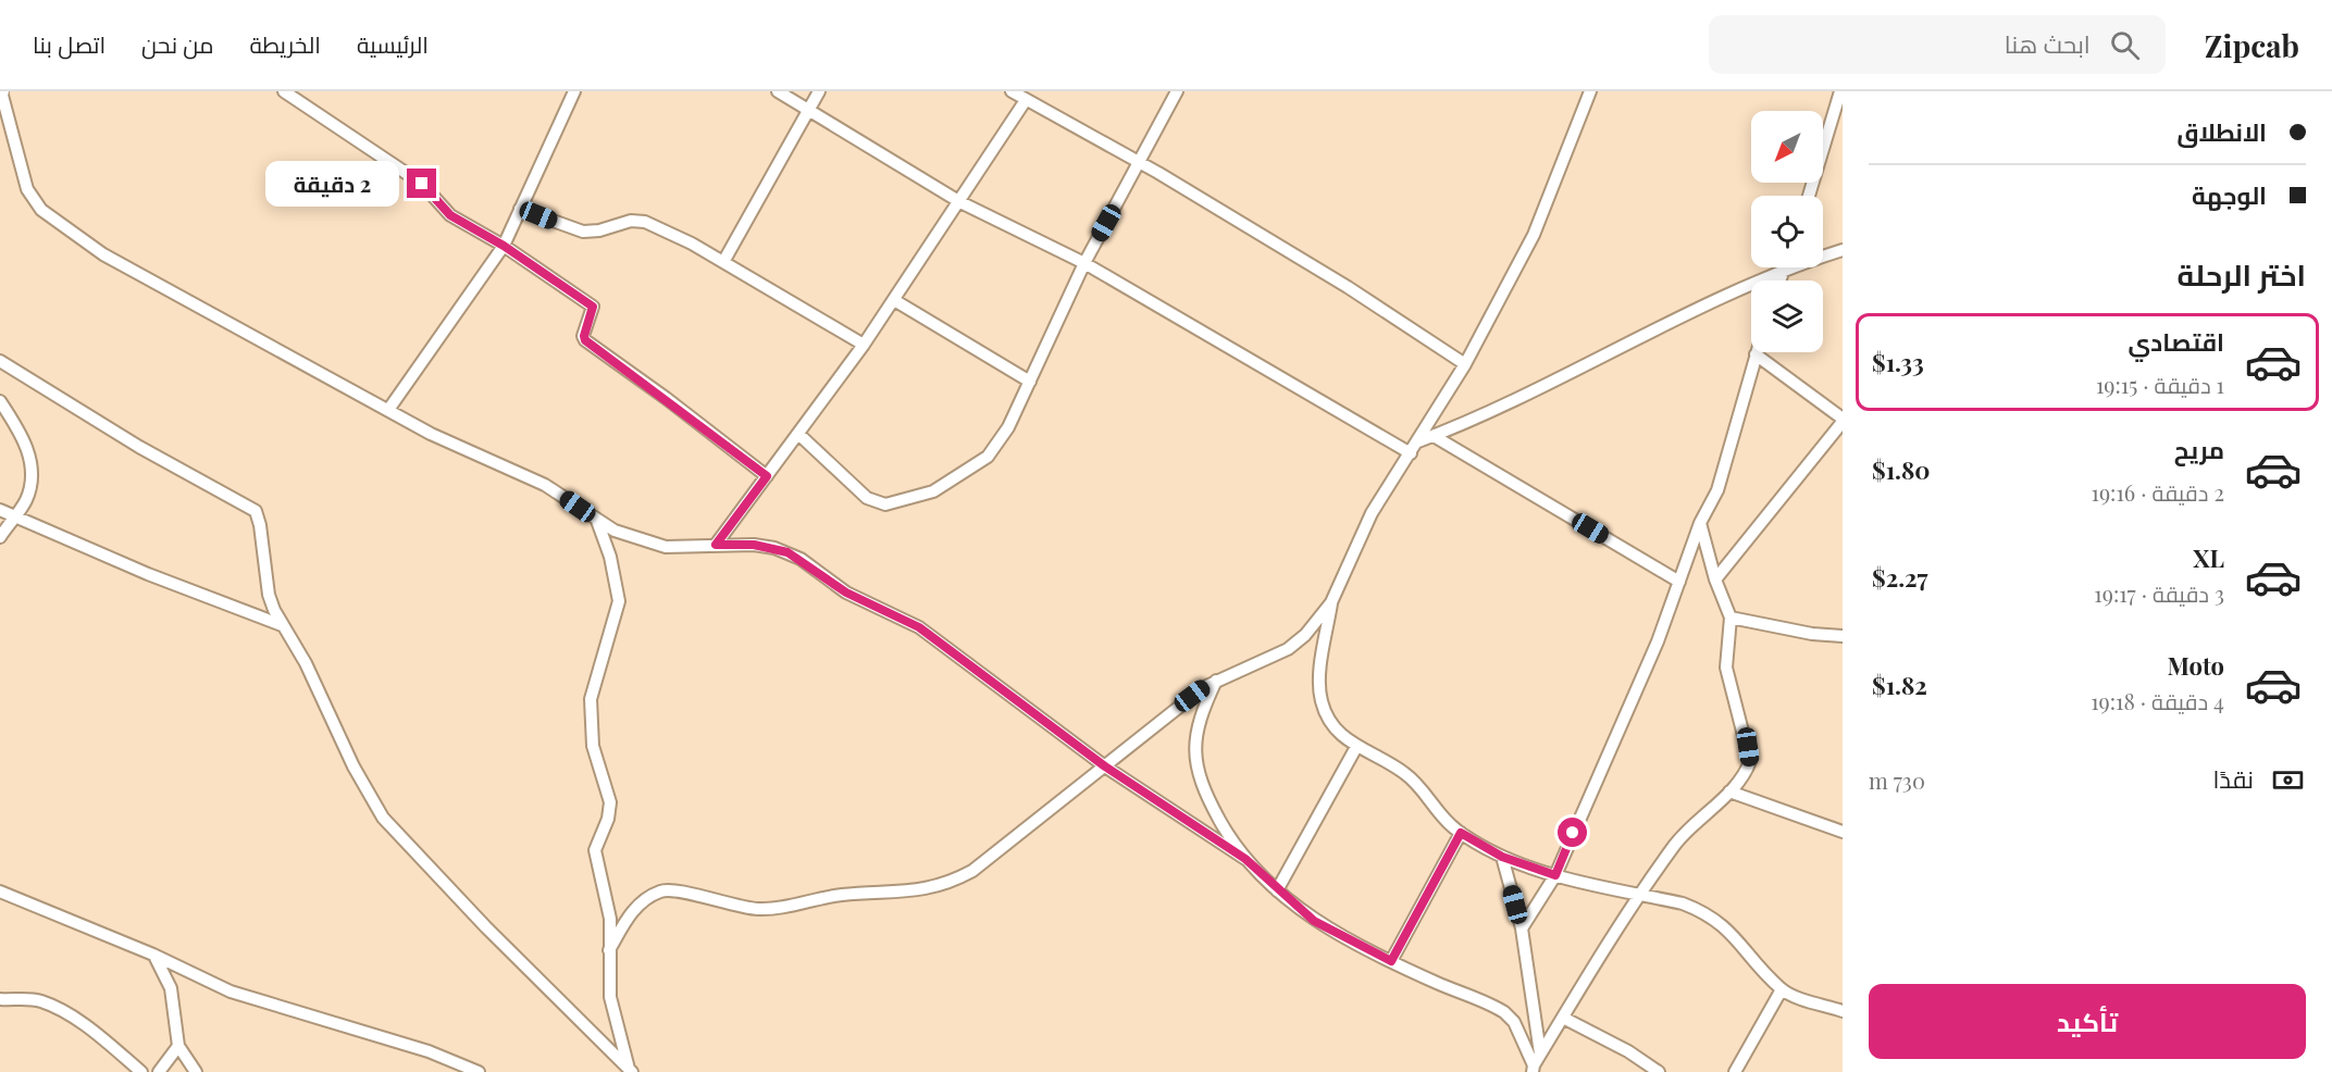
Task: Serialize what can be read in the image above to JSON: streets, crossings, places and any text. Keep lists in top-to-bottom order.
{
  "north": "bottom left",
  "page": {
    "header": "Zipcab",
    "search": "ابحث هنا",
    "nav": [
      "الرئيسية",
      "الخريطة",
      "من نحن",
      "اتصل بنا"
    ],
    "banner": ["الانطلاق", "الوجهة"],
    "bubble": "2 دقيقة",
    "heading": "اختر الرحلة",
    "list": [
      {
        "name": "اقتصادي",
        "note": "1 دقيقة · 19:15",
        "value": "$1.33"
      },
      {
        "name": "مريح",
        "note": "2 دقيقة · 19:16",
        "value": "$1.80"
      },
      {
        "name": "XL",
        "note": "3 دقيقة · 19:17",
        "value": "$2.27"
      },
      {
        "name": "Moto",
        "note": "4 دقيقة · 19:18",
        "value": "$1.82"
      }
    ],
    "pay": ["نقدًا", "730 m"],
    "buttons": "تأكيد"
  }
}
